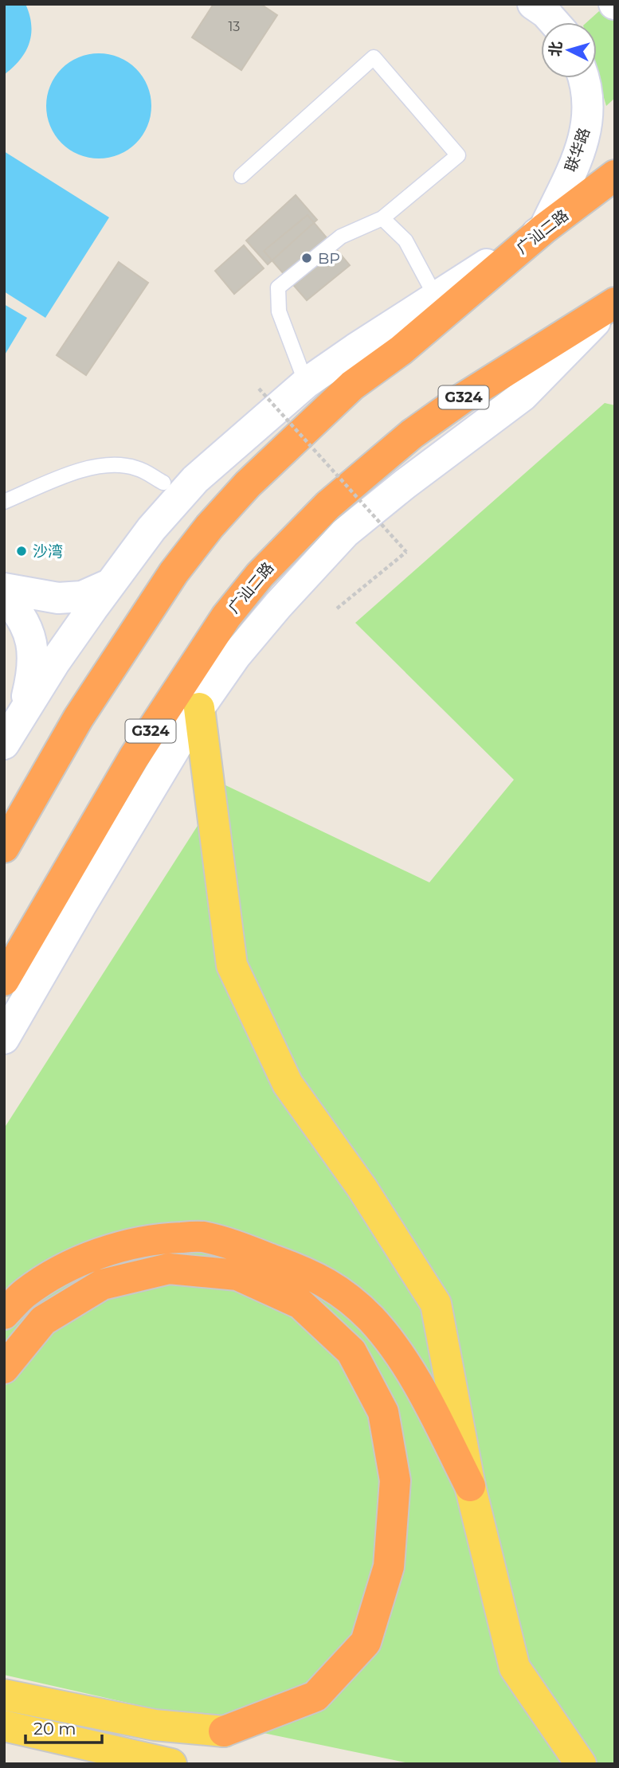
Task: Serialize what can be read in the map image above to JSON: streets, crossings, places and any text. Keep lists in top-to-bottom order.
{
  "streets": {
    "highway": ["广汕二路", "G324"],
    "street": ["联华路"]
  },
  "crossings": [
    ["联华路", "广汕二路"]
  ],
  "places": ["BP", "沙湾"],
  "house_numbers": ["13"],
  "scale_bar": "20 m",
  "north": "left"
}
